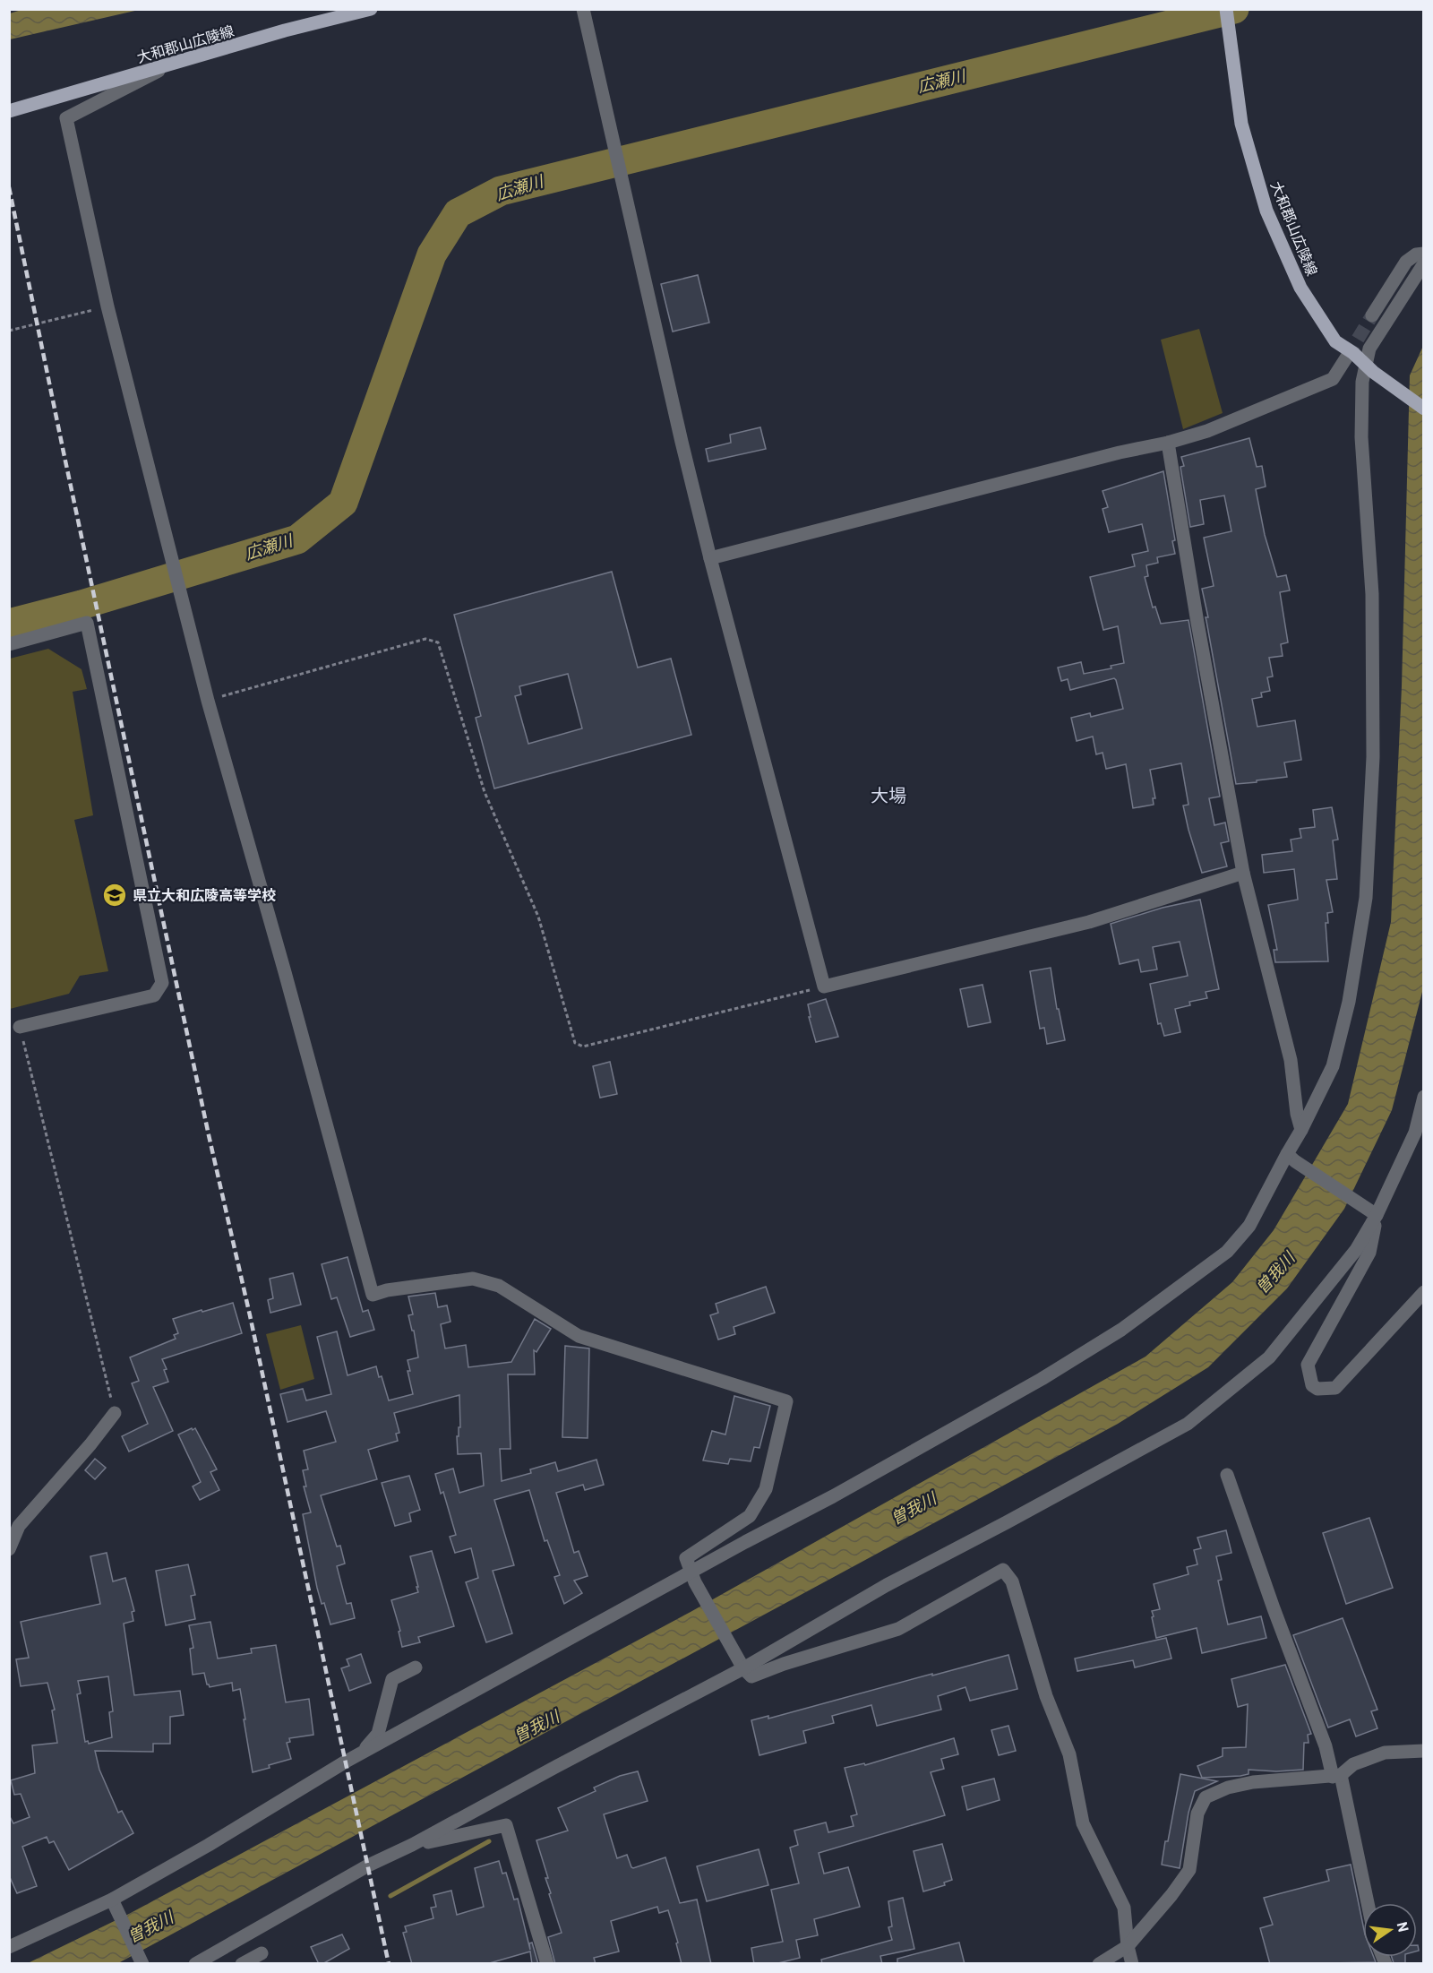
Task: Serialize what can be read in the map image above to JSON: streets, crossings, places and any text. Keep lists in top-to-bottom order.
{
  "streets": {
    "main road": ["大和郡山広陵線"]
  },
  "districts": ["大場"],
  "water": ["広瀬川", "曽我川"],
  "places": {
    "school or university": ["県立大和広陵高等学校"]
  },
  "north": "right"
}
